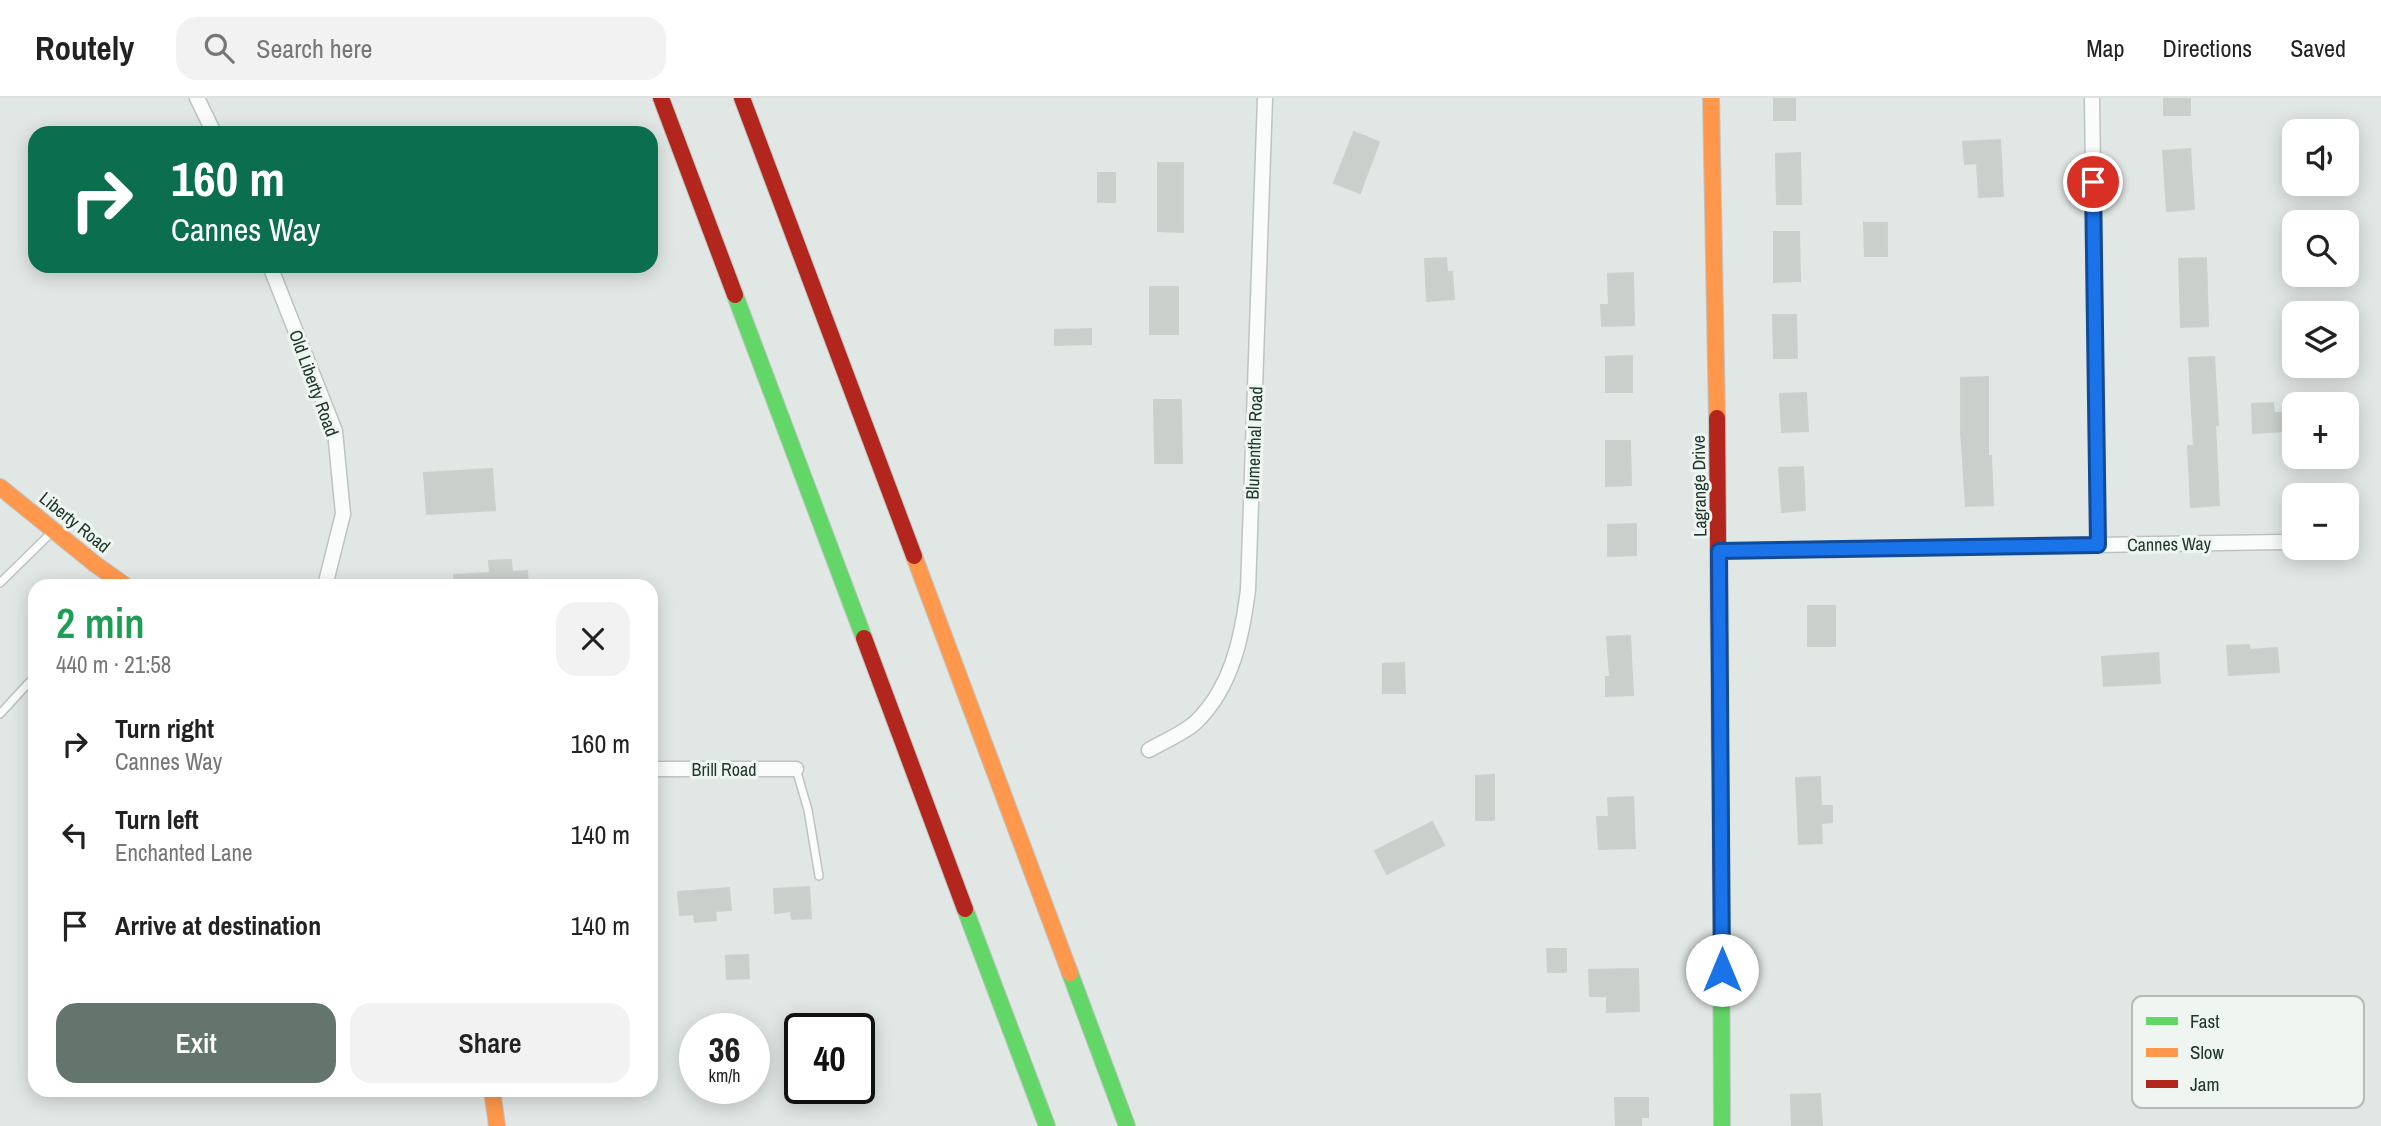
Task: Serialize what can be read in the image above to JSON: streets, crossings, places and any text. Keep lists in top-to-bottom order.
{
  "streets": {
    "main road": ["Lagrange Drive", "Liberty Road"],
    "street": [
      "Old Liberty Road",
      "Blumenthal Road",
      "Cannes Way",
      "Brill Road"
    ]
  },
  "crossings": [
    ["Lagrange Drive", "Cannes Way"]
  ],
  "legend": ["Fast", "Slow", "Jam"],
  "page": {
    "header": "Routely",
    "search": "Search here",
    "nav": ["Map", "Directions", "Saved"],
    "map_buttons": ["+", "−"],
    "turn": ["160 m", "Cannes Way"],
    "heading": ["2 min", "440 m · 21:58"],
    "list": [
      {
        "name": "Turn right",
        "note": "Cannes Way",
        "value": "160 m"
      },
      {
        "name": "Turn left",
        "note": "Enchanted Lane",
        "value": "140 m"
      },
      {
        "name": "Arrive at destination",
        "value": "140 m"
      }
    ],
    "buttons": ["Exit", "Share"],
    "speed": "36 km/h",
    "limit": "40"
  }
}
